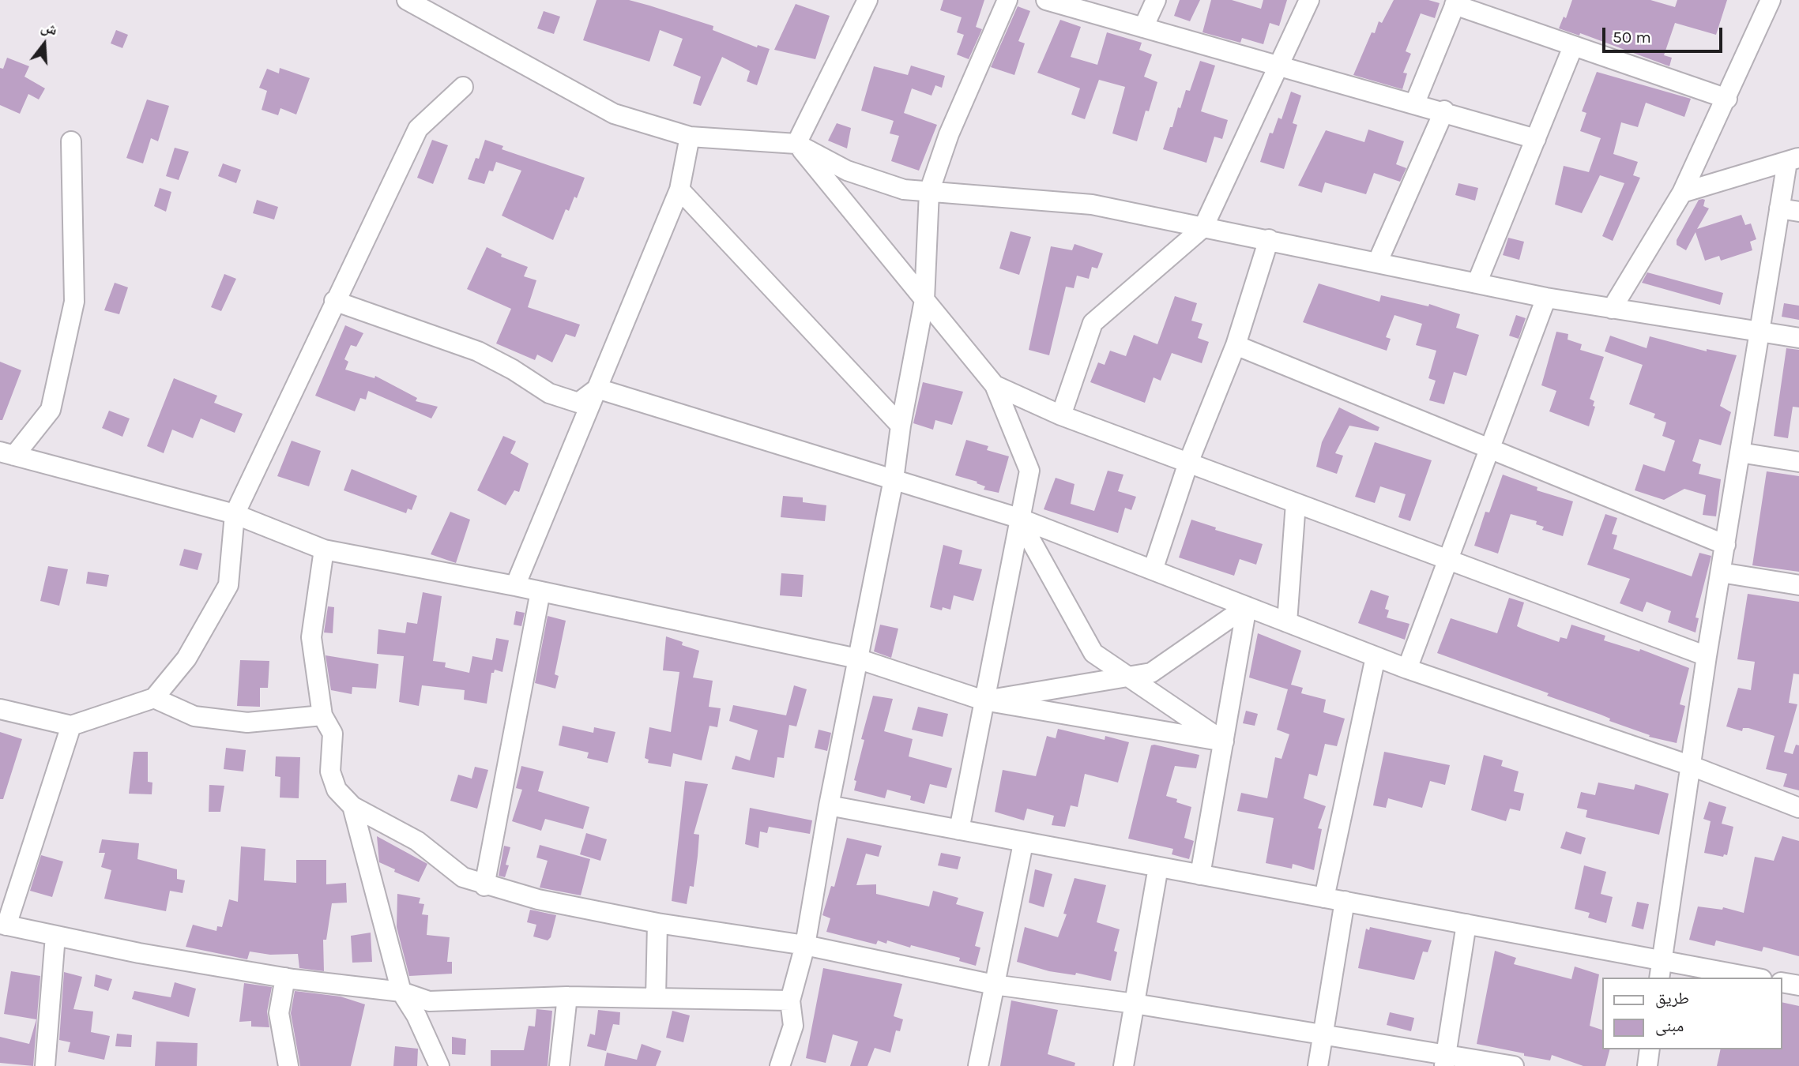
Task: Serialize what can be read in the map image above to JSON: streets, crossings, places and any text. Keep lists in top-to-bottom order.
{
  "legend": ["طريق", "مبنى"],
  "scale_bar": "50 m",
  "north": "top"
}
